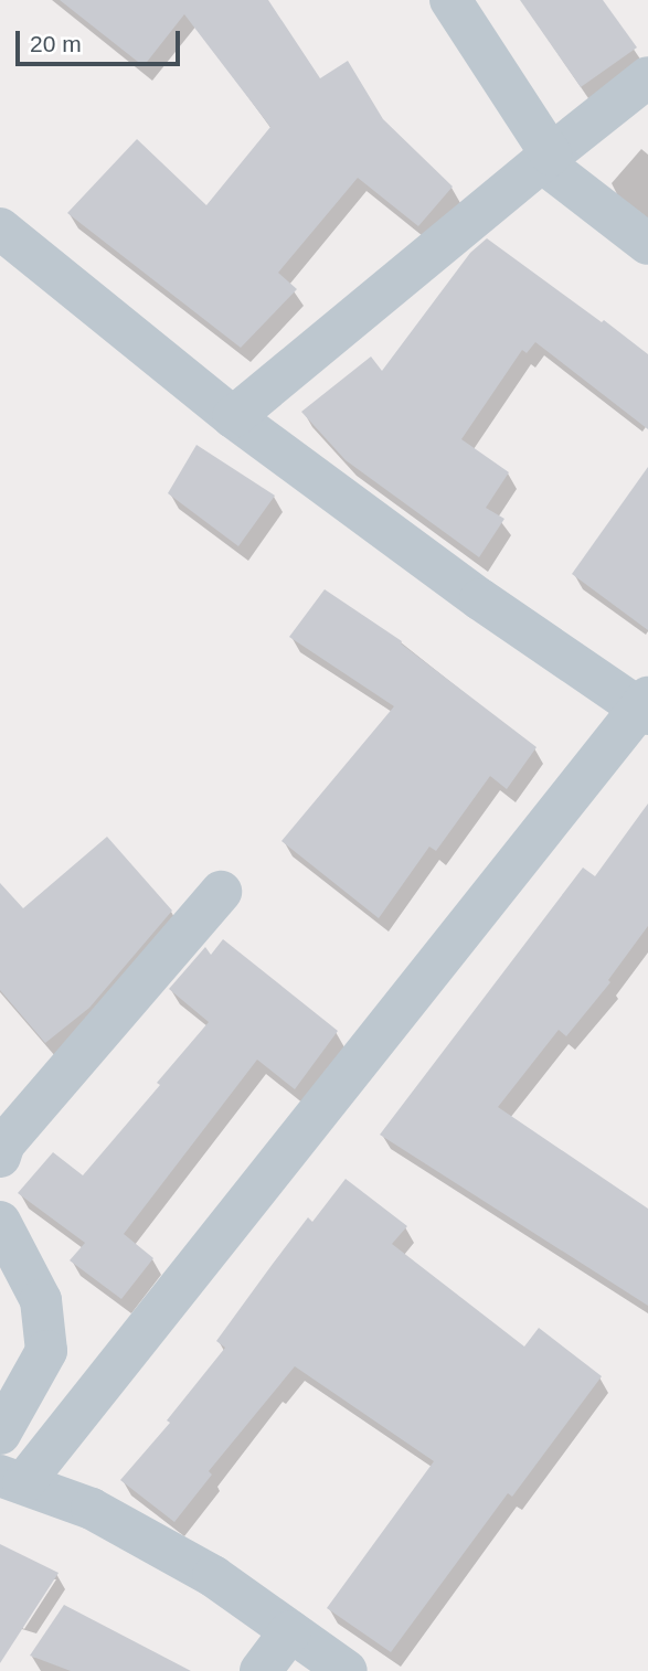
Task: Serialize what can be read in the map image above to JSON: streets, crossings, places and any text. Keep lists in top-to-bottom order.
{
  "scale_bar": "20 m"
}
